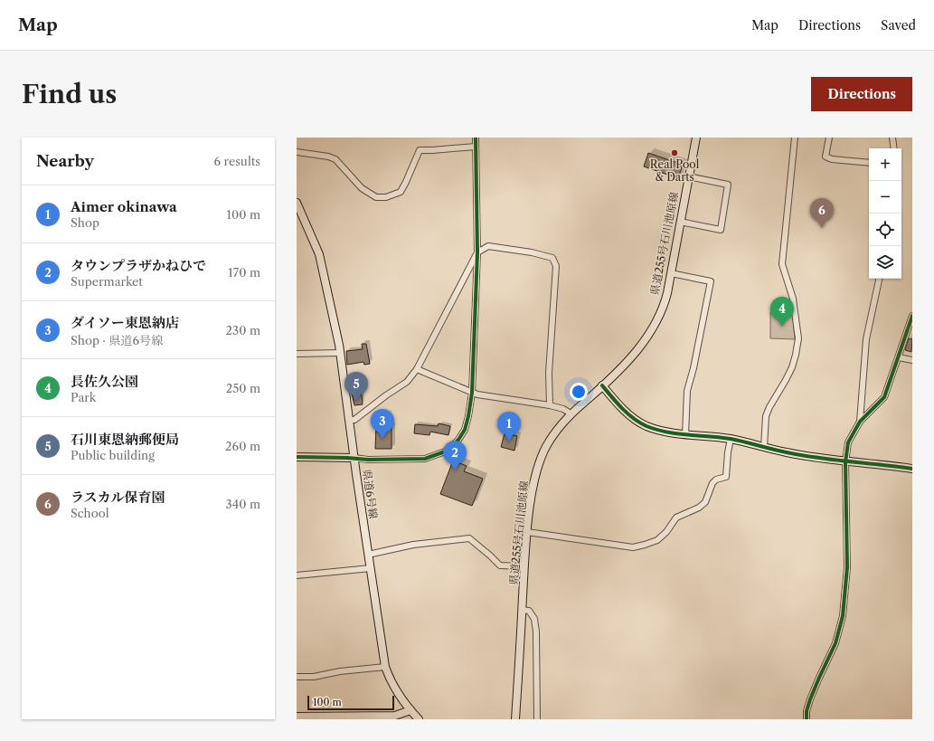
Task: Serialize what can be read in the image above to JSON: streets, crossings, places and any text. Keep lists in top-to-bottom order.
{
  "streets": {
    "main road": ["県道255号石川池原線", "県道6号線"]
  },
  "places": ["Real Pool & Darts"],
  "scale_bar": "100 m",
  "page": {
    "header": "Map",
    "nav": ["Map", "Directions", "Saved"],
    "buttons": "Directions",
    "title": "Find us",
    "heading": ["Nearby", "6 results"],
    "map_buttons": ["+", "−"],
    "list": [
      {
        "mark": "1",
        "name": "Aimer okinawa",
        "note": "Shop",
        "value": "100 m"
      },
      {
        "mark": "2",
        "name": "タウンプラザかねひで",
        "note": "Supermarket",
        "value": "170 m"
      },
      {
        "mark": "3",
        "name": "ダイソー東恩納店",
        "note": "Shop · 県道6号線",
        "value": "230 m"
      },
      {
        "mark": "4",
        "name": "長佐久公園",
        "note": "Park",
        "value": "250 m"
      },
      {
        "mark": "5",
        "name": "石川東恩納郵便局",
        "note": "Public building",
        "value": "260 m"
      },
      {
        "mark": "6",
        "name": "ラスカル保育園",
        "note": "School",
        "value": "340 m"
      }
    ],
    "pins": [
      "6",
      "4",
      "5",
      "3",
      "1",
      "2"
    ],
    "scale": "100 m"
  }
}
